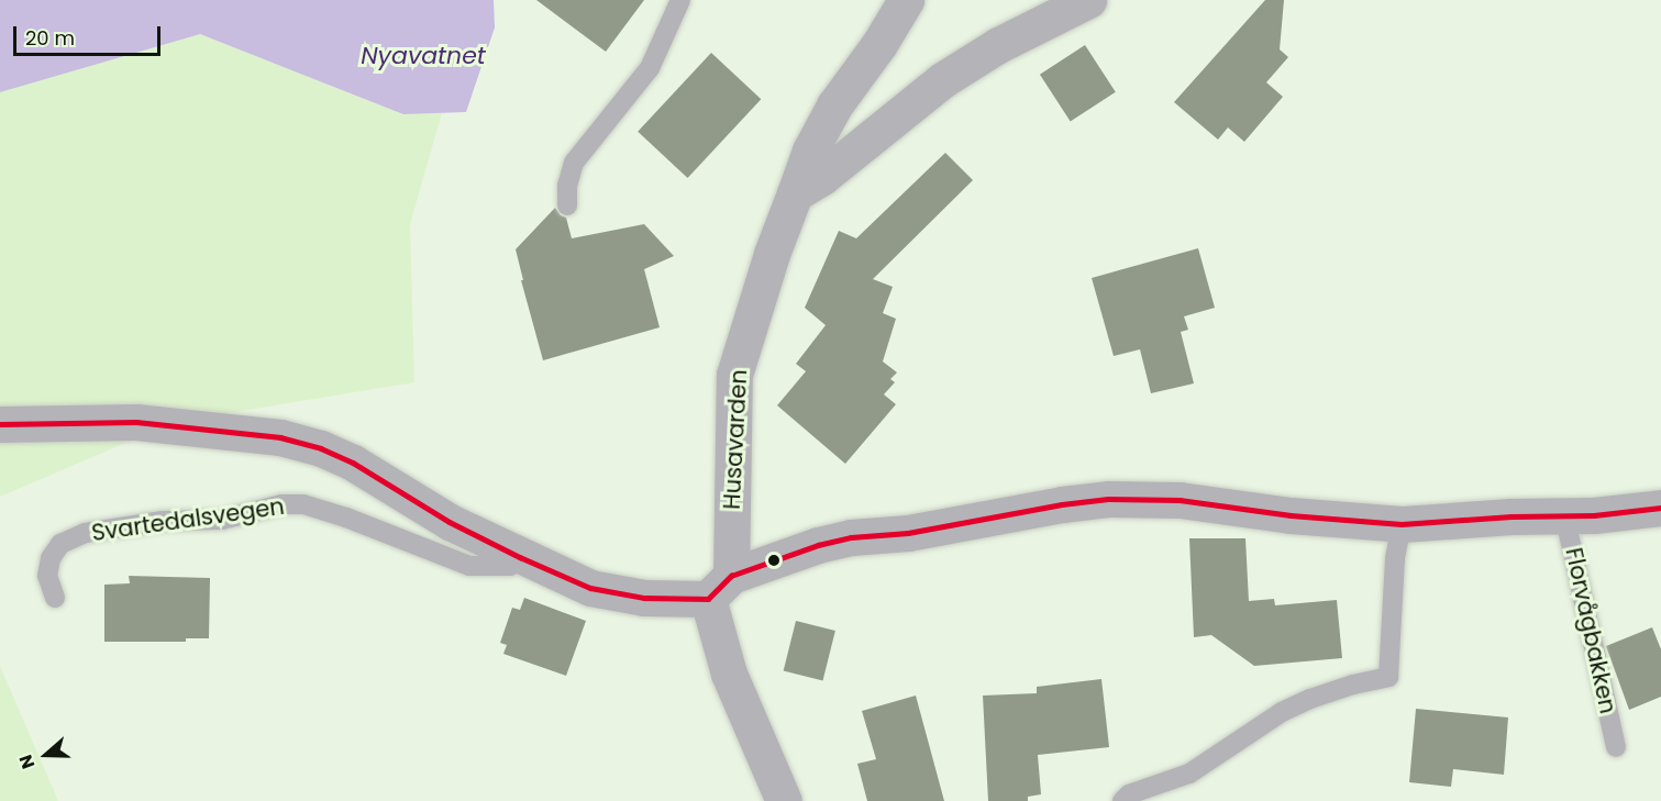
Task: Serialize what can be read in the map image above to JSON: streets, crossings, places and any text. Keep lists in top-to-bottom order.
{
  "streets": {
    "street": ["Husavarden", "Florvågbakken"],
    "lane": ["Svartedalsvegen"]
  },
  "crossings": [
    ["Husavarden", "Florvågbakken"]
  ],
  "water": ["Nyavatnet"],
  "scale_bar": "20 m",
  "north": "left"
}
